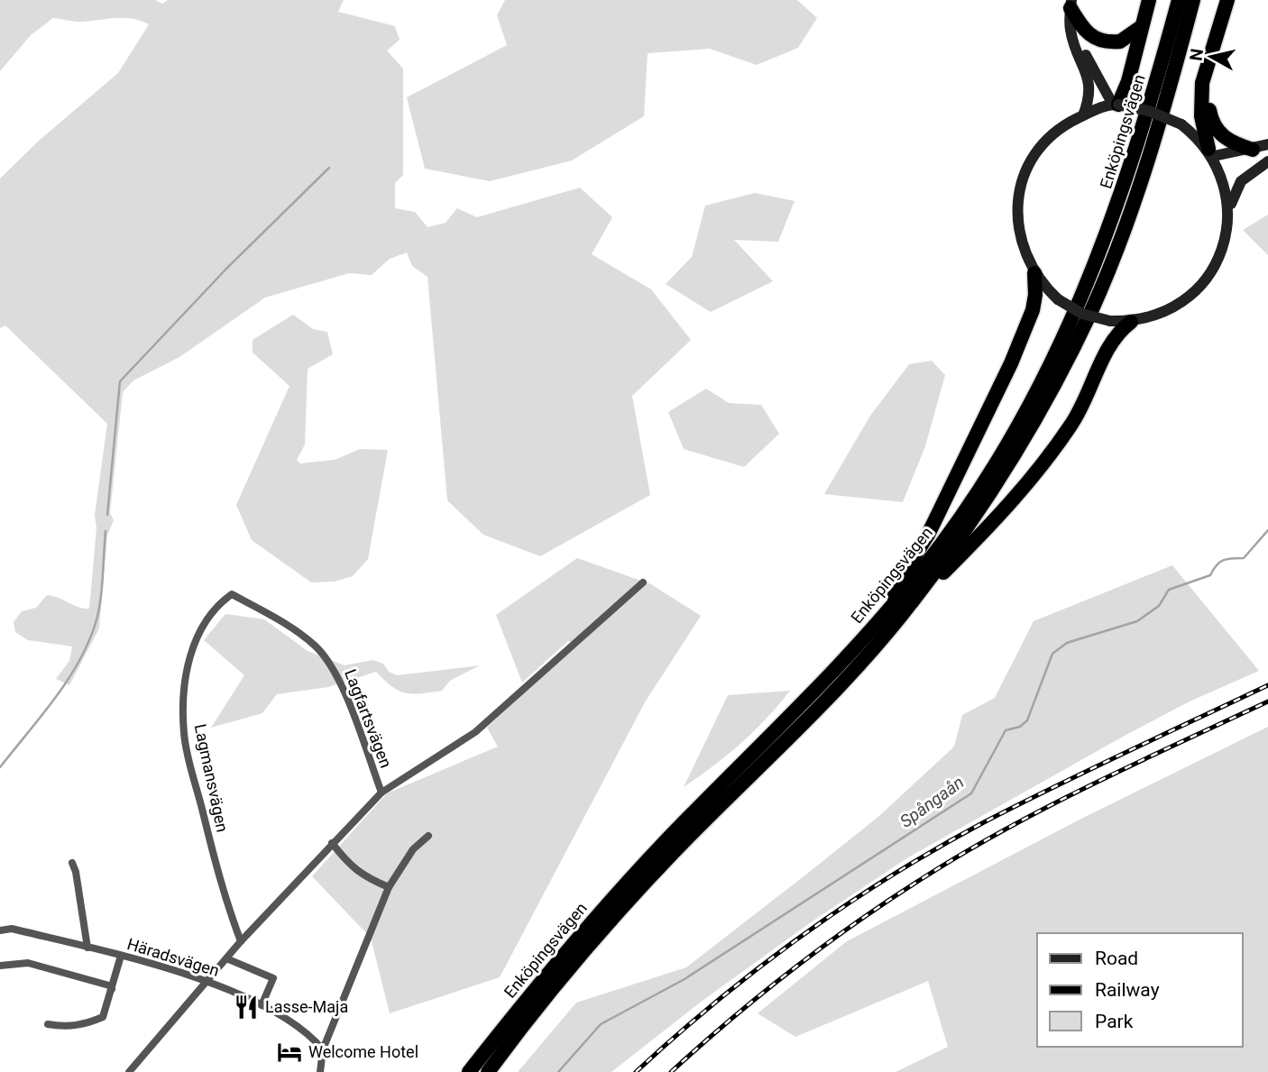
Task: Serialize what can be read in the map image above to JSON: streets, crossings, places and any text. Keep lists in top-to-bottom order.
{
  "streets": {
    "highway": ["Enköpingsvägen"],
    "street": ["Lagfartsvägen", "Lagmansvägen", "Häradsvägen"]
  },
  "crossings": [
    ["Lagfartsvägen", "Lagmansvägen"]
  ],
  "water": ["Spångaån"],
  "places": {
    "restaurant": ["Lasse-Maja"],
    "hotel": ["Welcome Hotel"]
  },
  "legend": ["Road", "Railway", "Park"],
  "north": "left"
}
